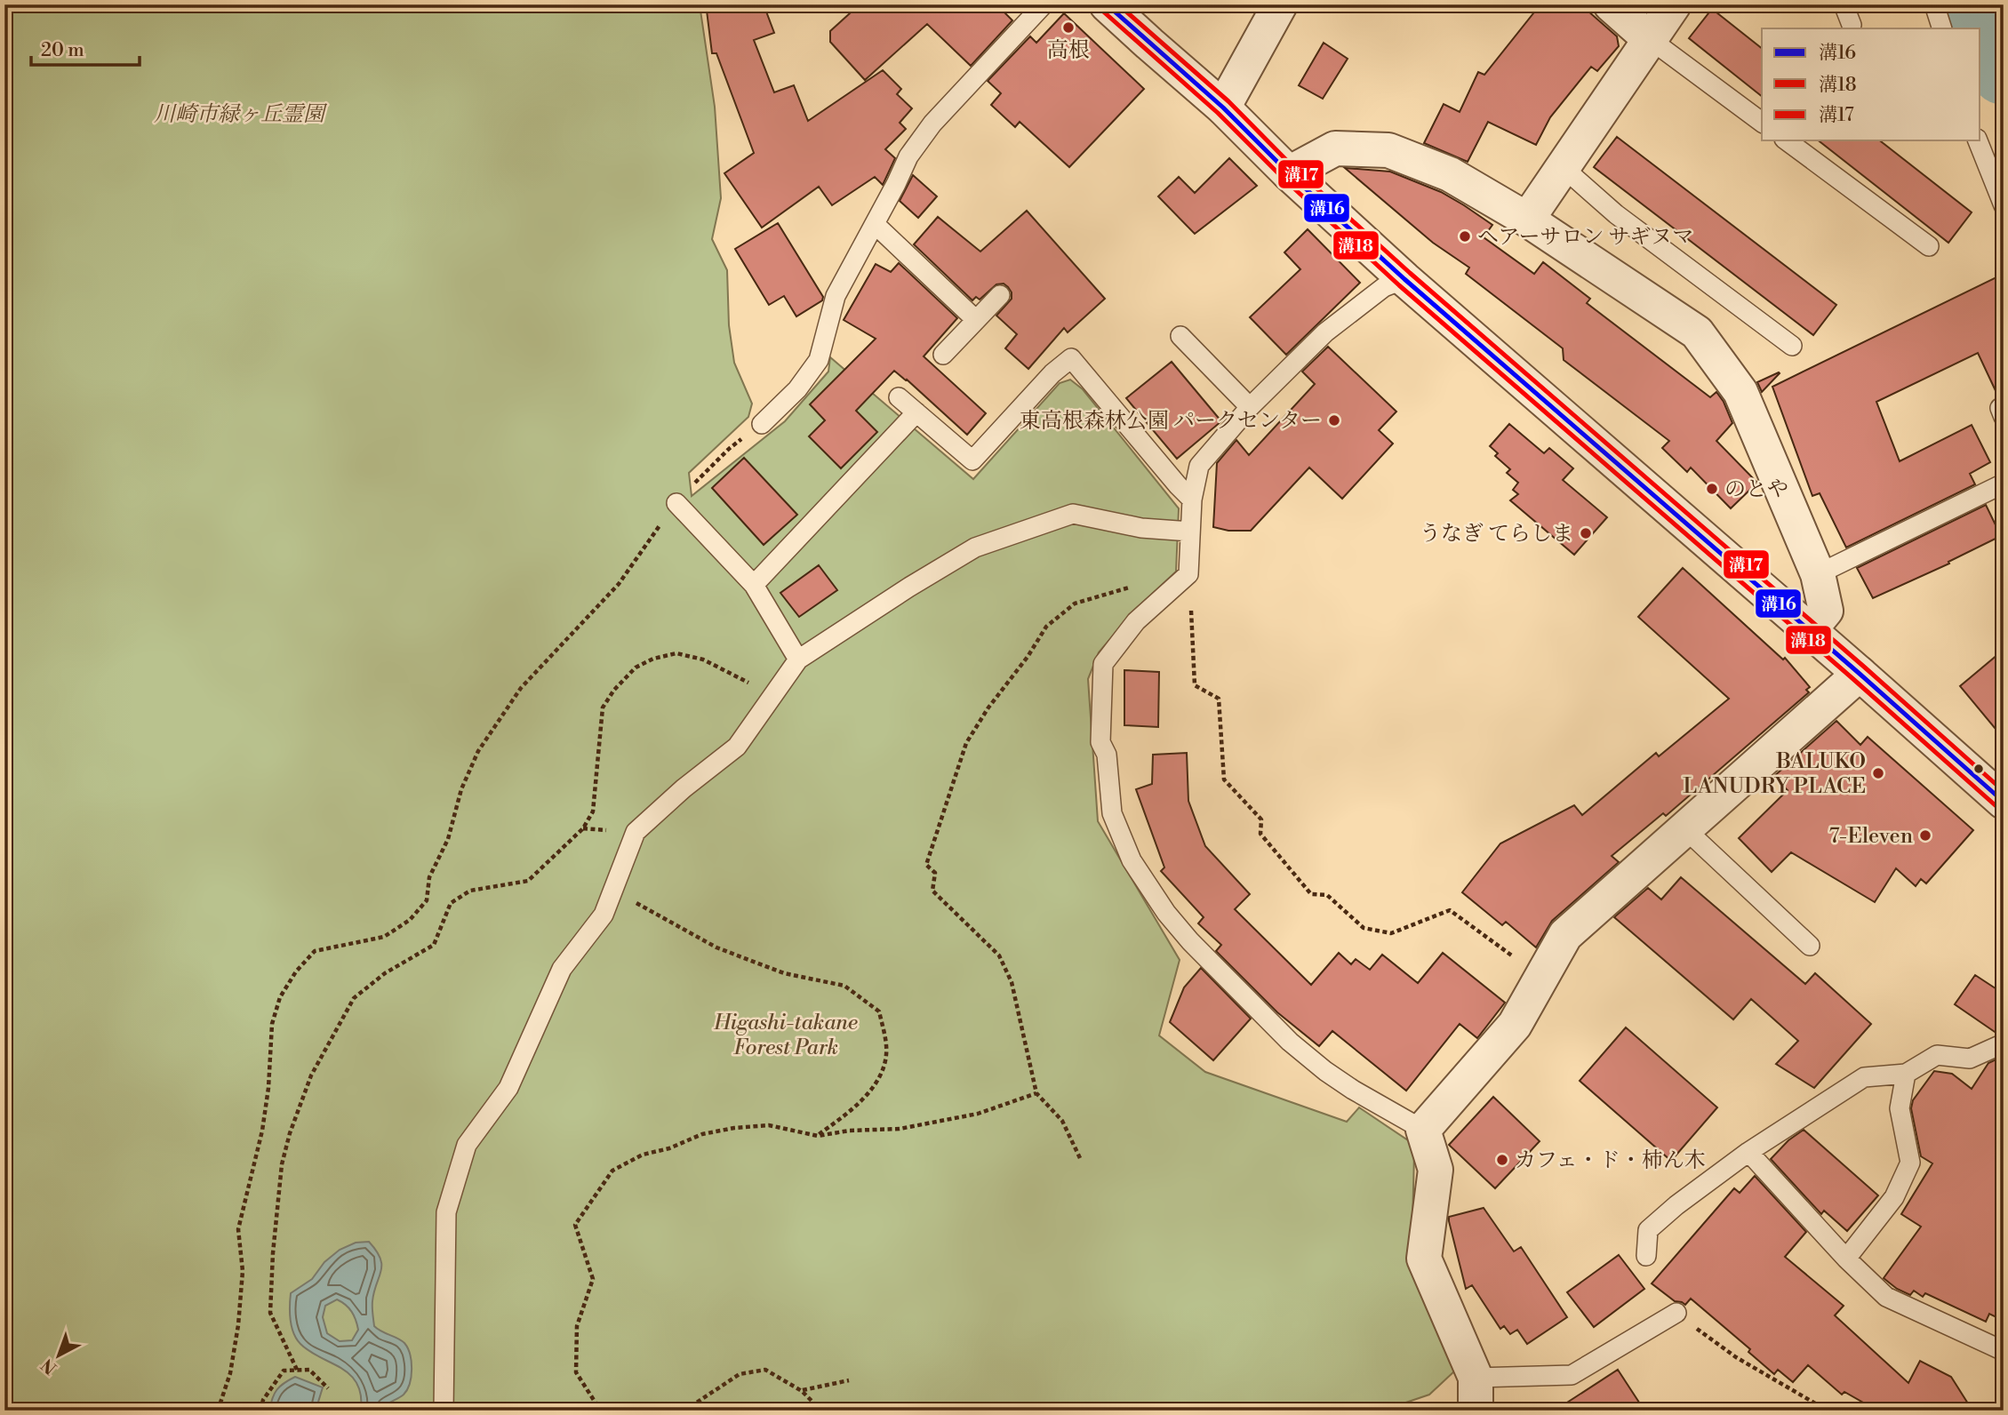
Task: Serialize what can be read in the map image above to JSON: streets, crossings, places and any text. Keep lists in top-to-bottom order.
{
  "parks": ["川崎市緑ヶ丘霊園", "Higashi-takane Forest Park"],
  "places": [
    "高根",
    "ヘアーサロン サギヌマ",
    "東高根森林公園 パークセンター",
    "のとや",
    "うなぎ てらしま",
    "BALUKO LANUDRY PLACE",
    "7-Eleven",
    "カフェ・ド・柿ん木"
  ],
  "lines": ["transit line 溝16", "transit line 溝17", "transit line 溝18"],
  "legend": ["溝16", "溝18", "溝17"],
  "scale_bar": "20 m",
  "north": "bottom left"
}
